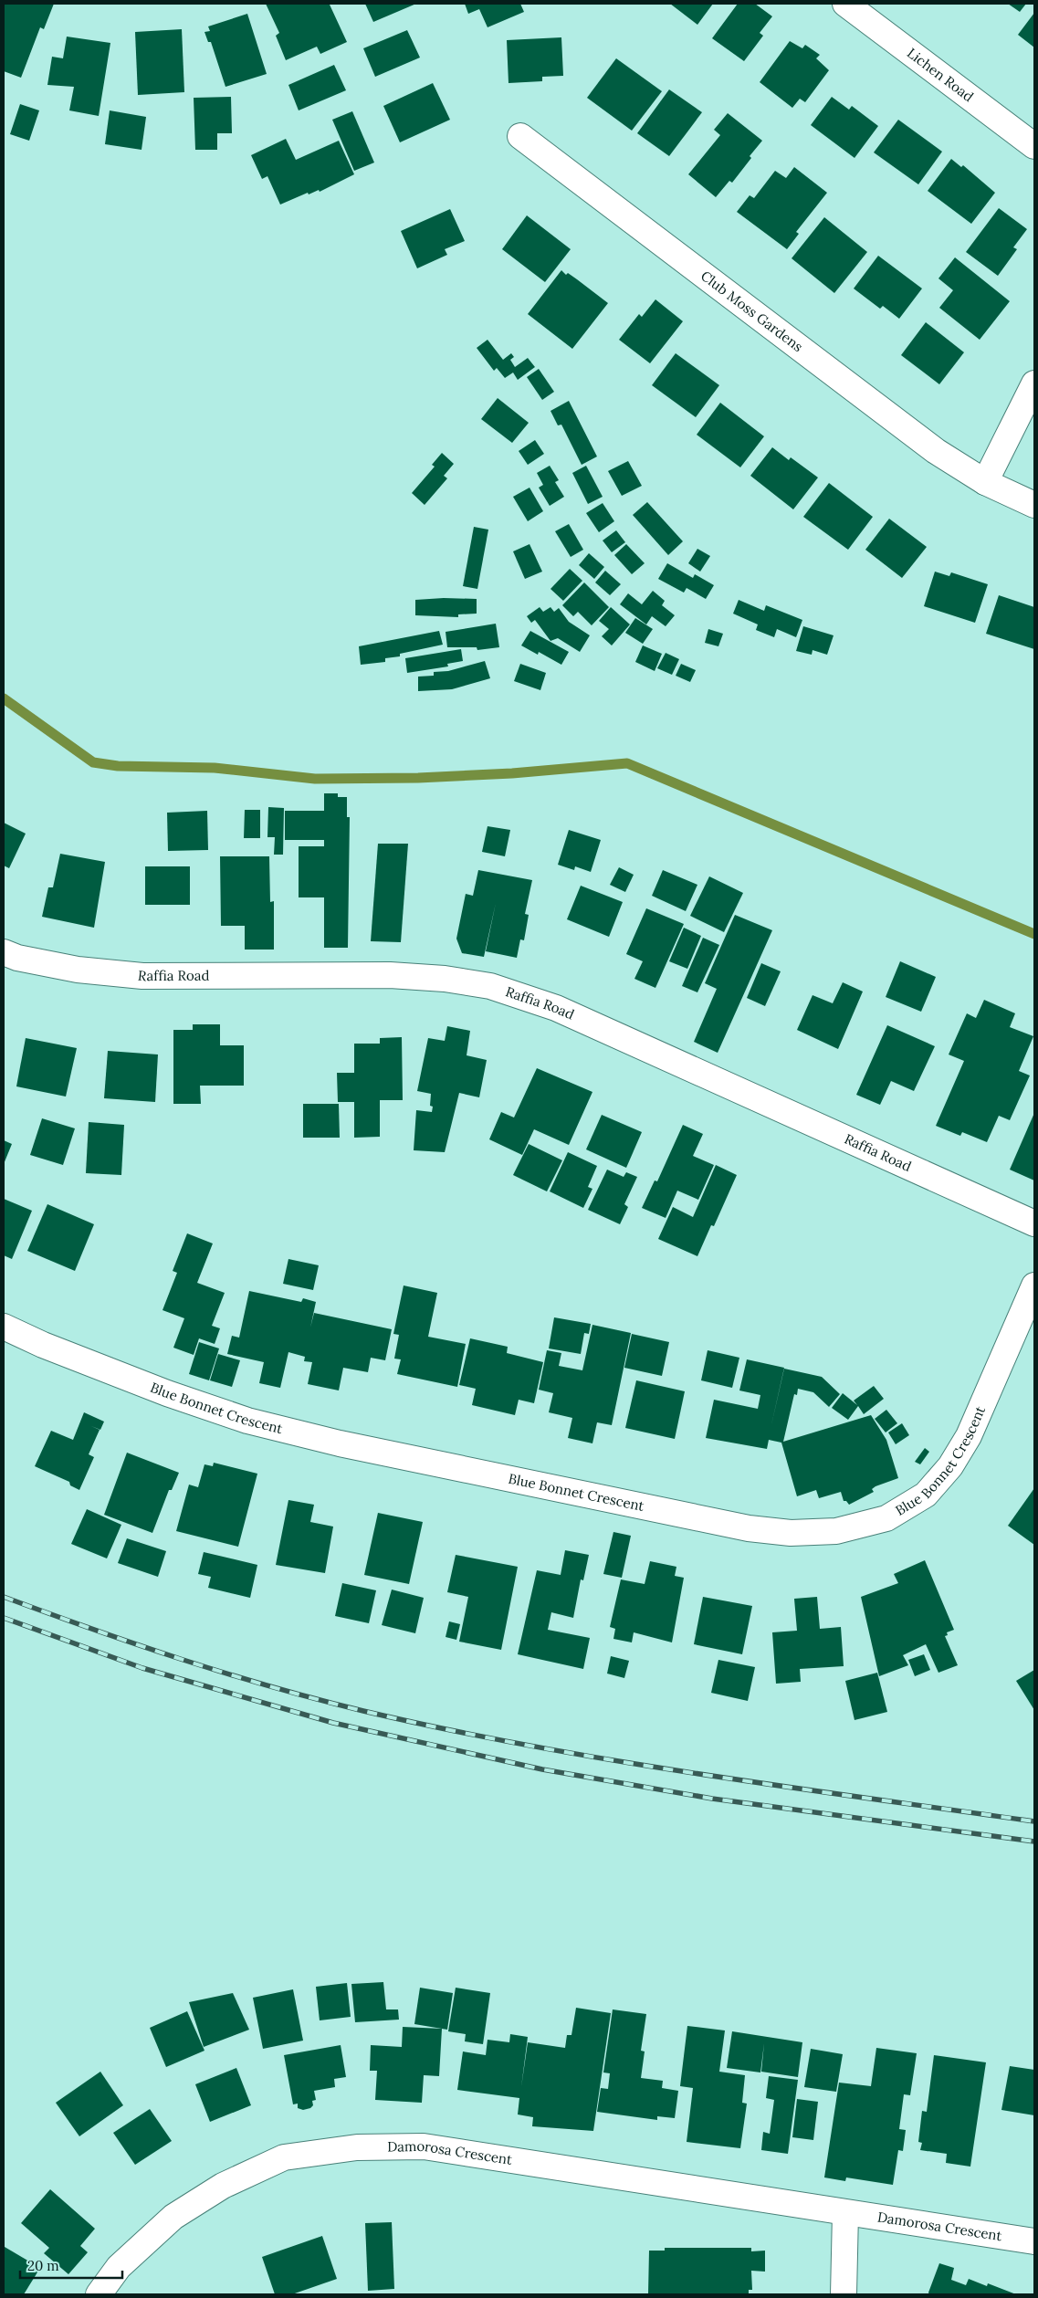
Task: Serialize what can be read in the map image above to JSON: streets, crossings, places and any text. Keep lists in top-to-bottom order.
{
  "streets": {
    "street": [
      "Lichen Road",
      "Club Moss Gardens",
      "Raffia Road",
      "Blue Bonnet Crescent",
      "Damorosa Crescent"
    ]
  },
  "scale_bar": "20 m"
}
